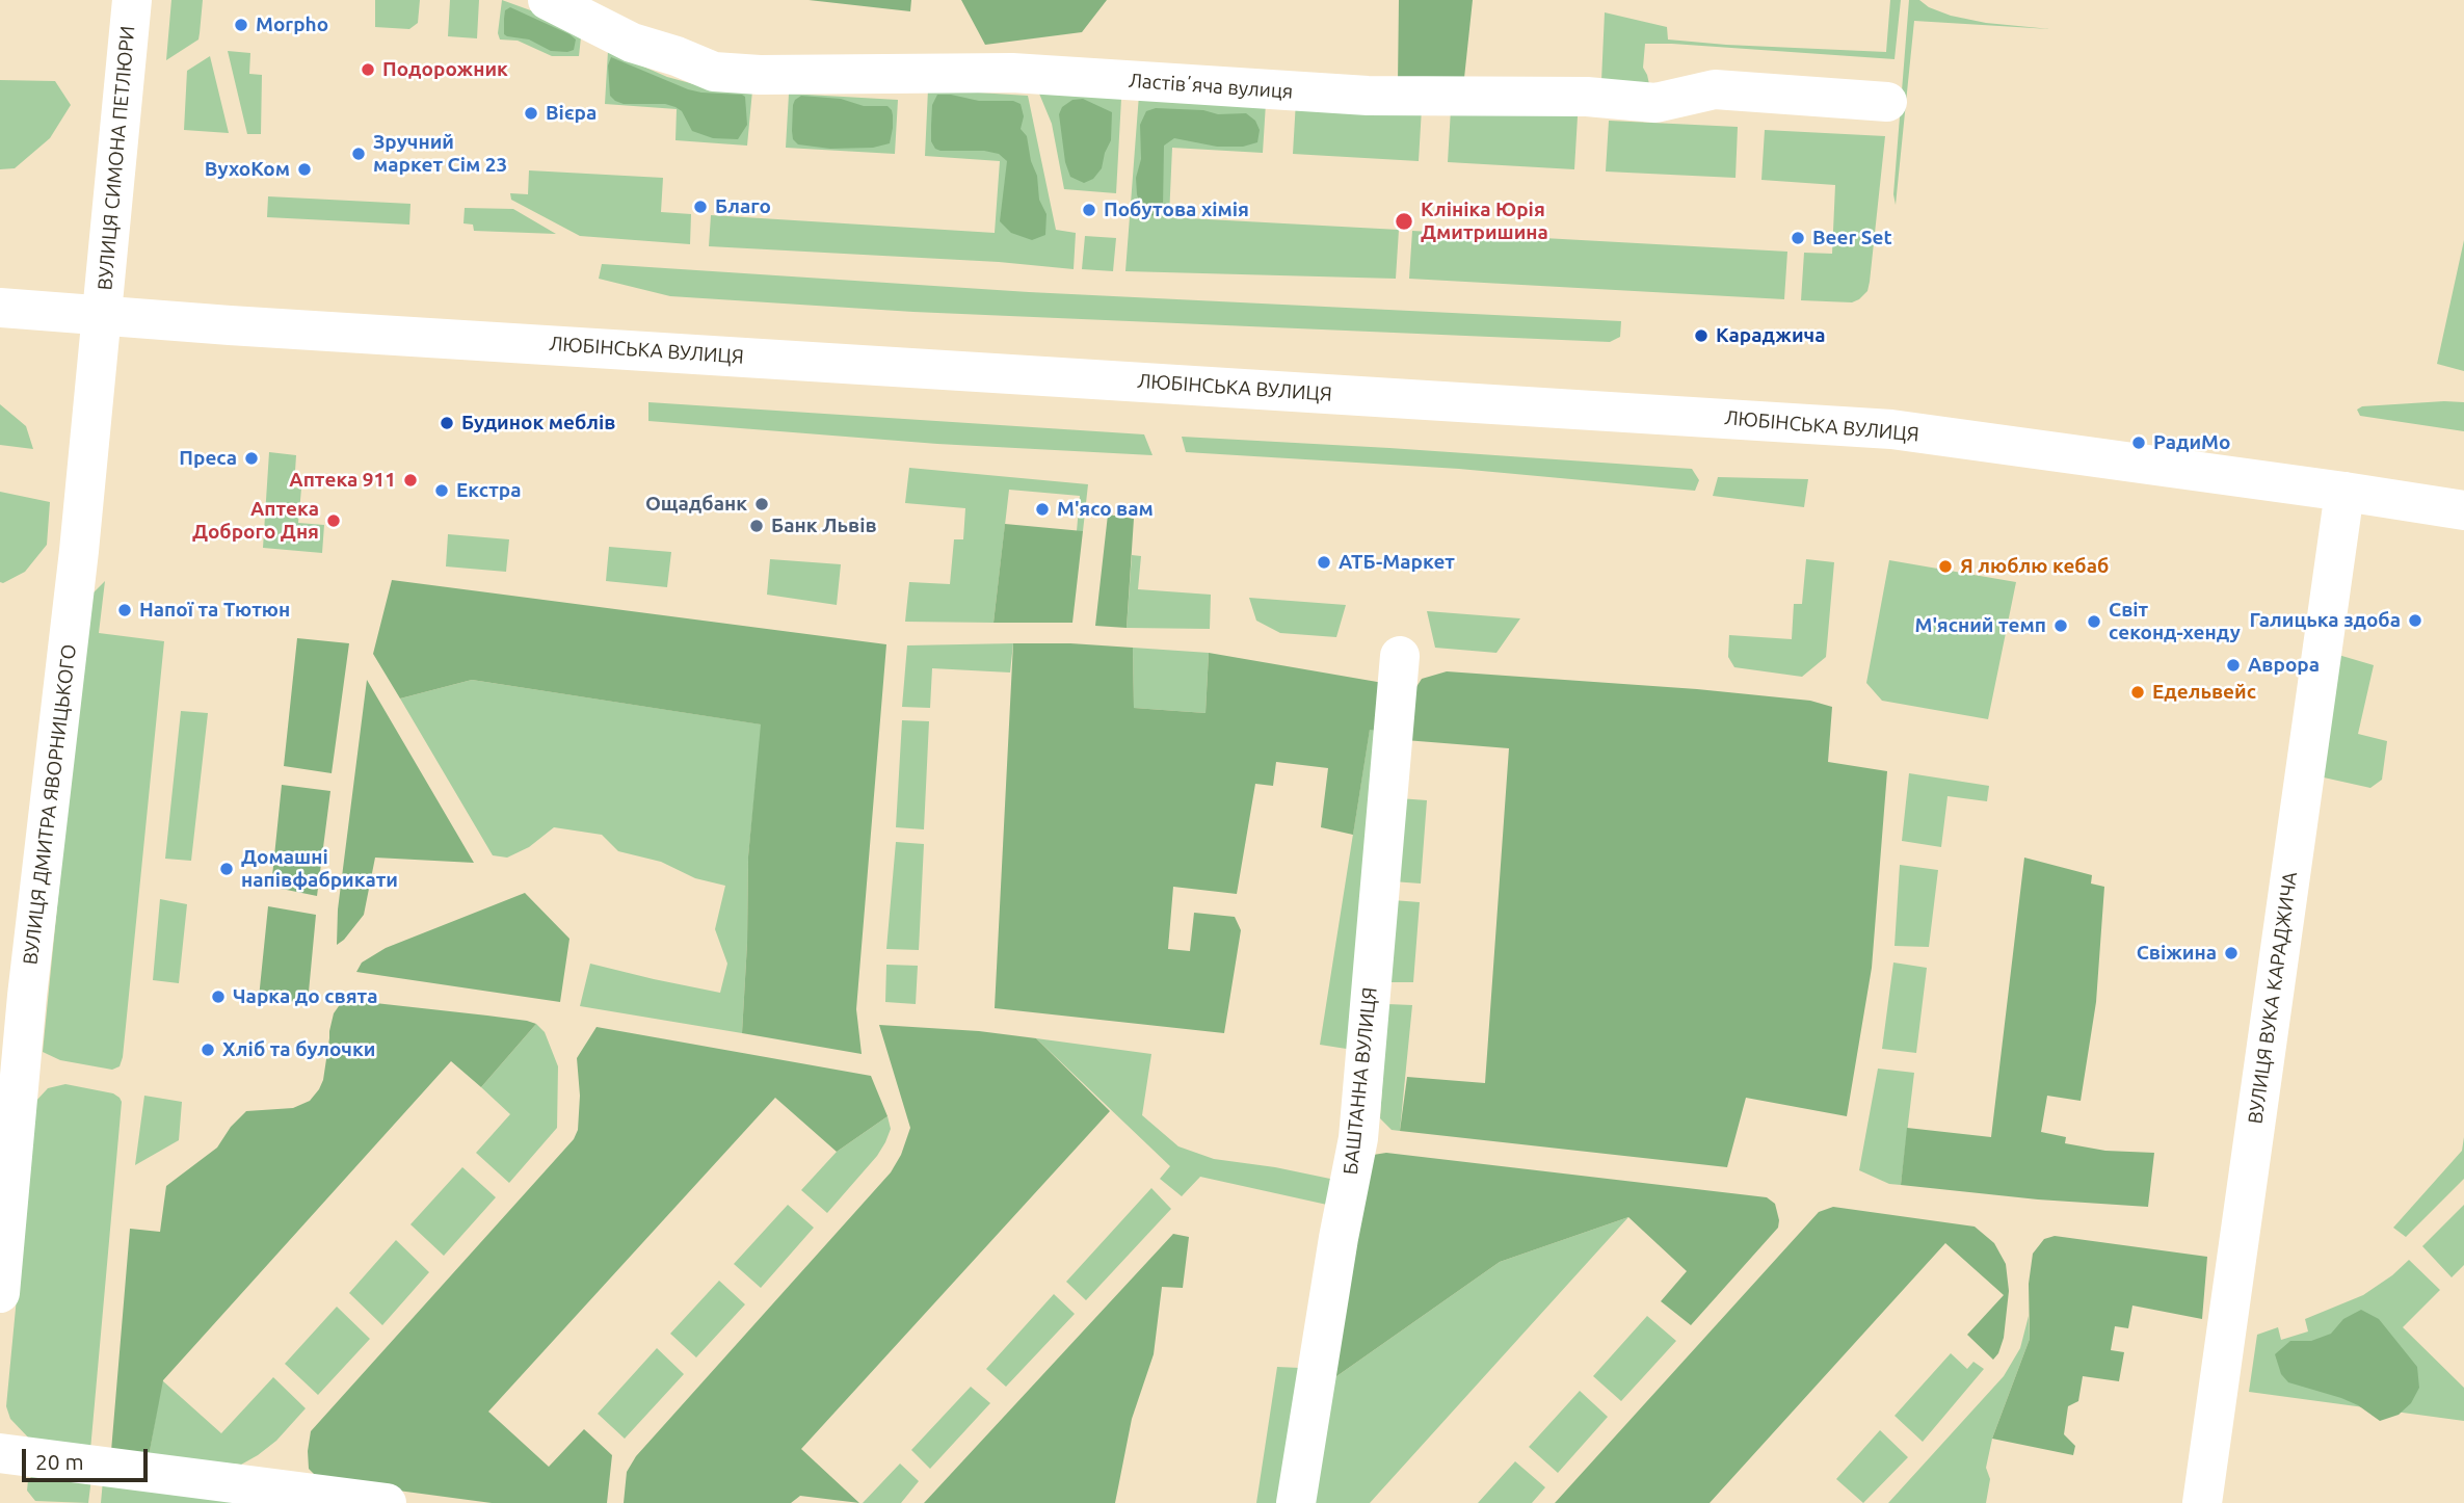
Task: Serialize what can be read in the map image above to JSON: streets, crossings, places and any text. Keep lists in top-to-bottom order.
{
  "streets": {
    "street": [
      "Ластівʼяча вулиця",
      "ВУЛИЦЯ СИМОНА ПЕТЛЮРИ",
      "ЛЮБІНСЬКА ВУЛИЦЯ",
      "ВУЛИЦЯ ДМИТРА ЯВОРНИЦЬКОГО",
      "ВУЛИЦЯ ВУКА КАРАДЖИЧА",
      "БАШТАННА ВУЛИЦЯ"
    ]
  },
  "crossings": [
    ["ВУЛИЦЯ СИМОНА ПЕТЛЮРИ", "ЛЮБІНСЬКА ВУЛИЦЯ"],
    ["ВУЛИЦЯ СИМОНА ПЕТЛЮРИ", "ВУЛИЦЯ ДМИТРА ЯВОРНИЦЬКОГО"],
    ["ЛЮБІНСЬКА ВУЛИЦЯ", "ВУЛИЦЯ ДМИТРА ЯВОРНИЦЬКОГО"],
    ["ЛЮБІНСЬКА ВУЛИЦЯ", "ВУЛИЦЯ ВУКА КАРАДЖИЧА"]
  ],
  "places": [
    "Morpho",
    "Подорожник",
    "Вієра",
    "Зручний маркет Сім 23",
    "ВухоКом",
    "Благо",
    "Побутова хімія",
    "Клініка Юрія Дмитришина",
    "Beer Set",
    "Караджича",
    "Будинок меблів",
    "РадиМо",
    "Преса",
    "Аптека 911",
    "Екстра",
    "Ощадбанк",
    "М'ясо вам",
    "Аптека Доброго Дня",
    "Банк Львів",
    "АТБ-Маркет",
    "Я люблю кебаб",
    "Напої та Тютюн",
    "Галицька здоба",
    "Світ секонд-хенду",
    "М'ясний темп",
    "Аврора",
    "Едельвейс",
    "Домашні напівфабрикати",
    "Свіжина",
    "Чарка до свята",
    "Хліб та булочки"
  ],
  "scale_bar": "20 m"
}
